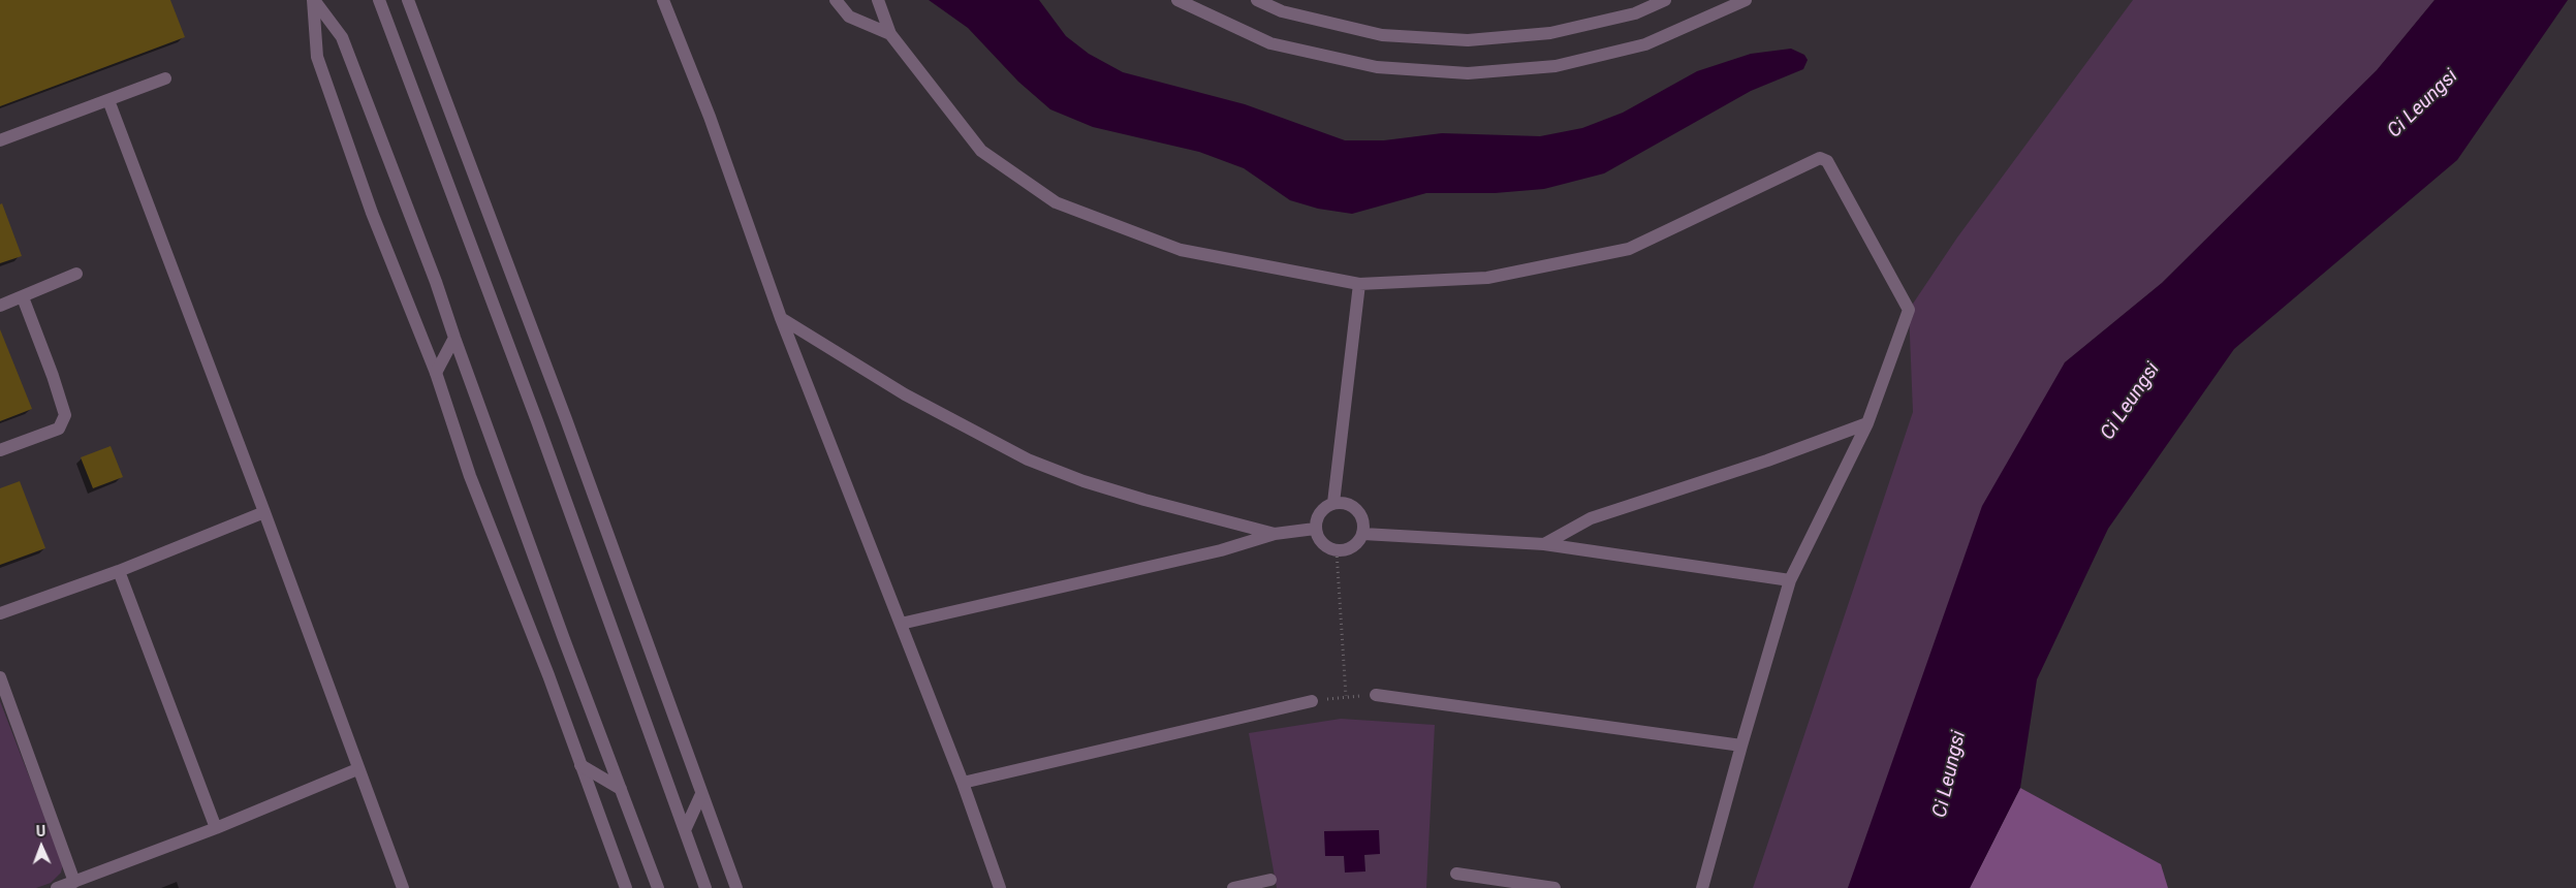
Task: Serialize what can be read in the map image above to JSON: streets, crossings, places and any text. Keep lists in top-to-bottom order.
{
  "water": ["Ci Leungsi"],
  "north": "top"
}
